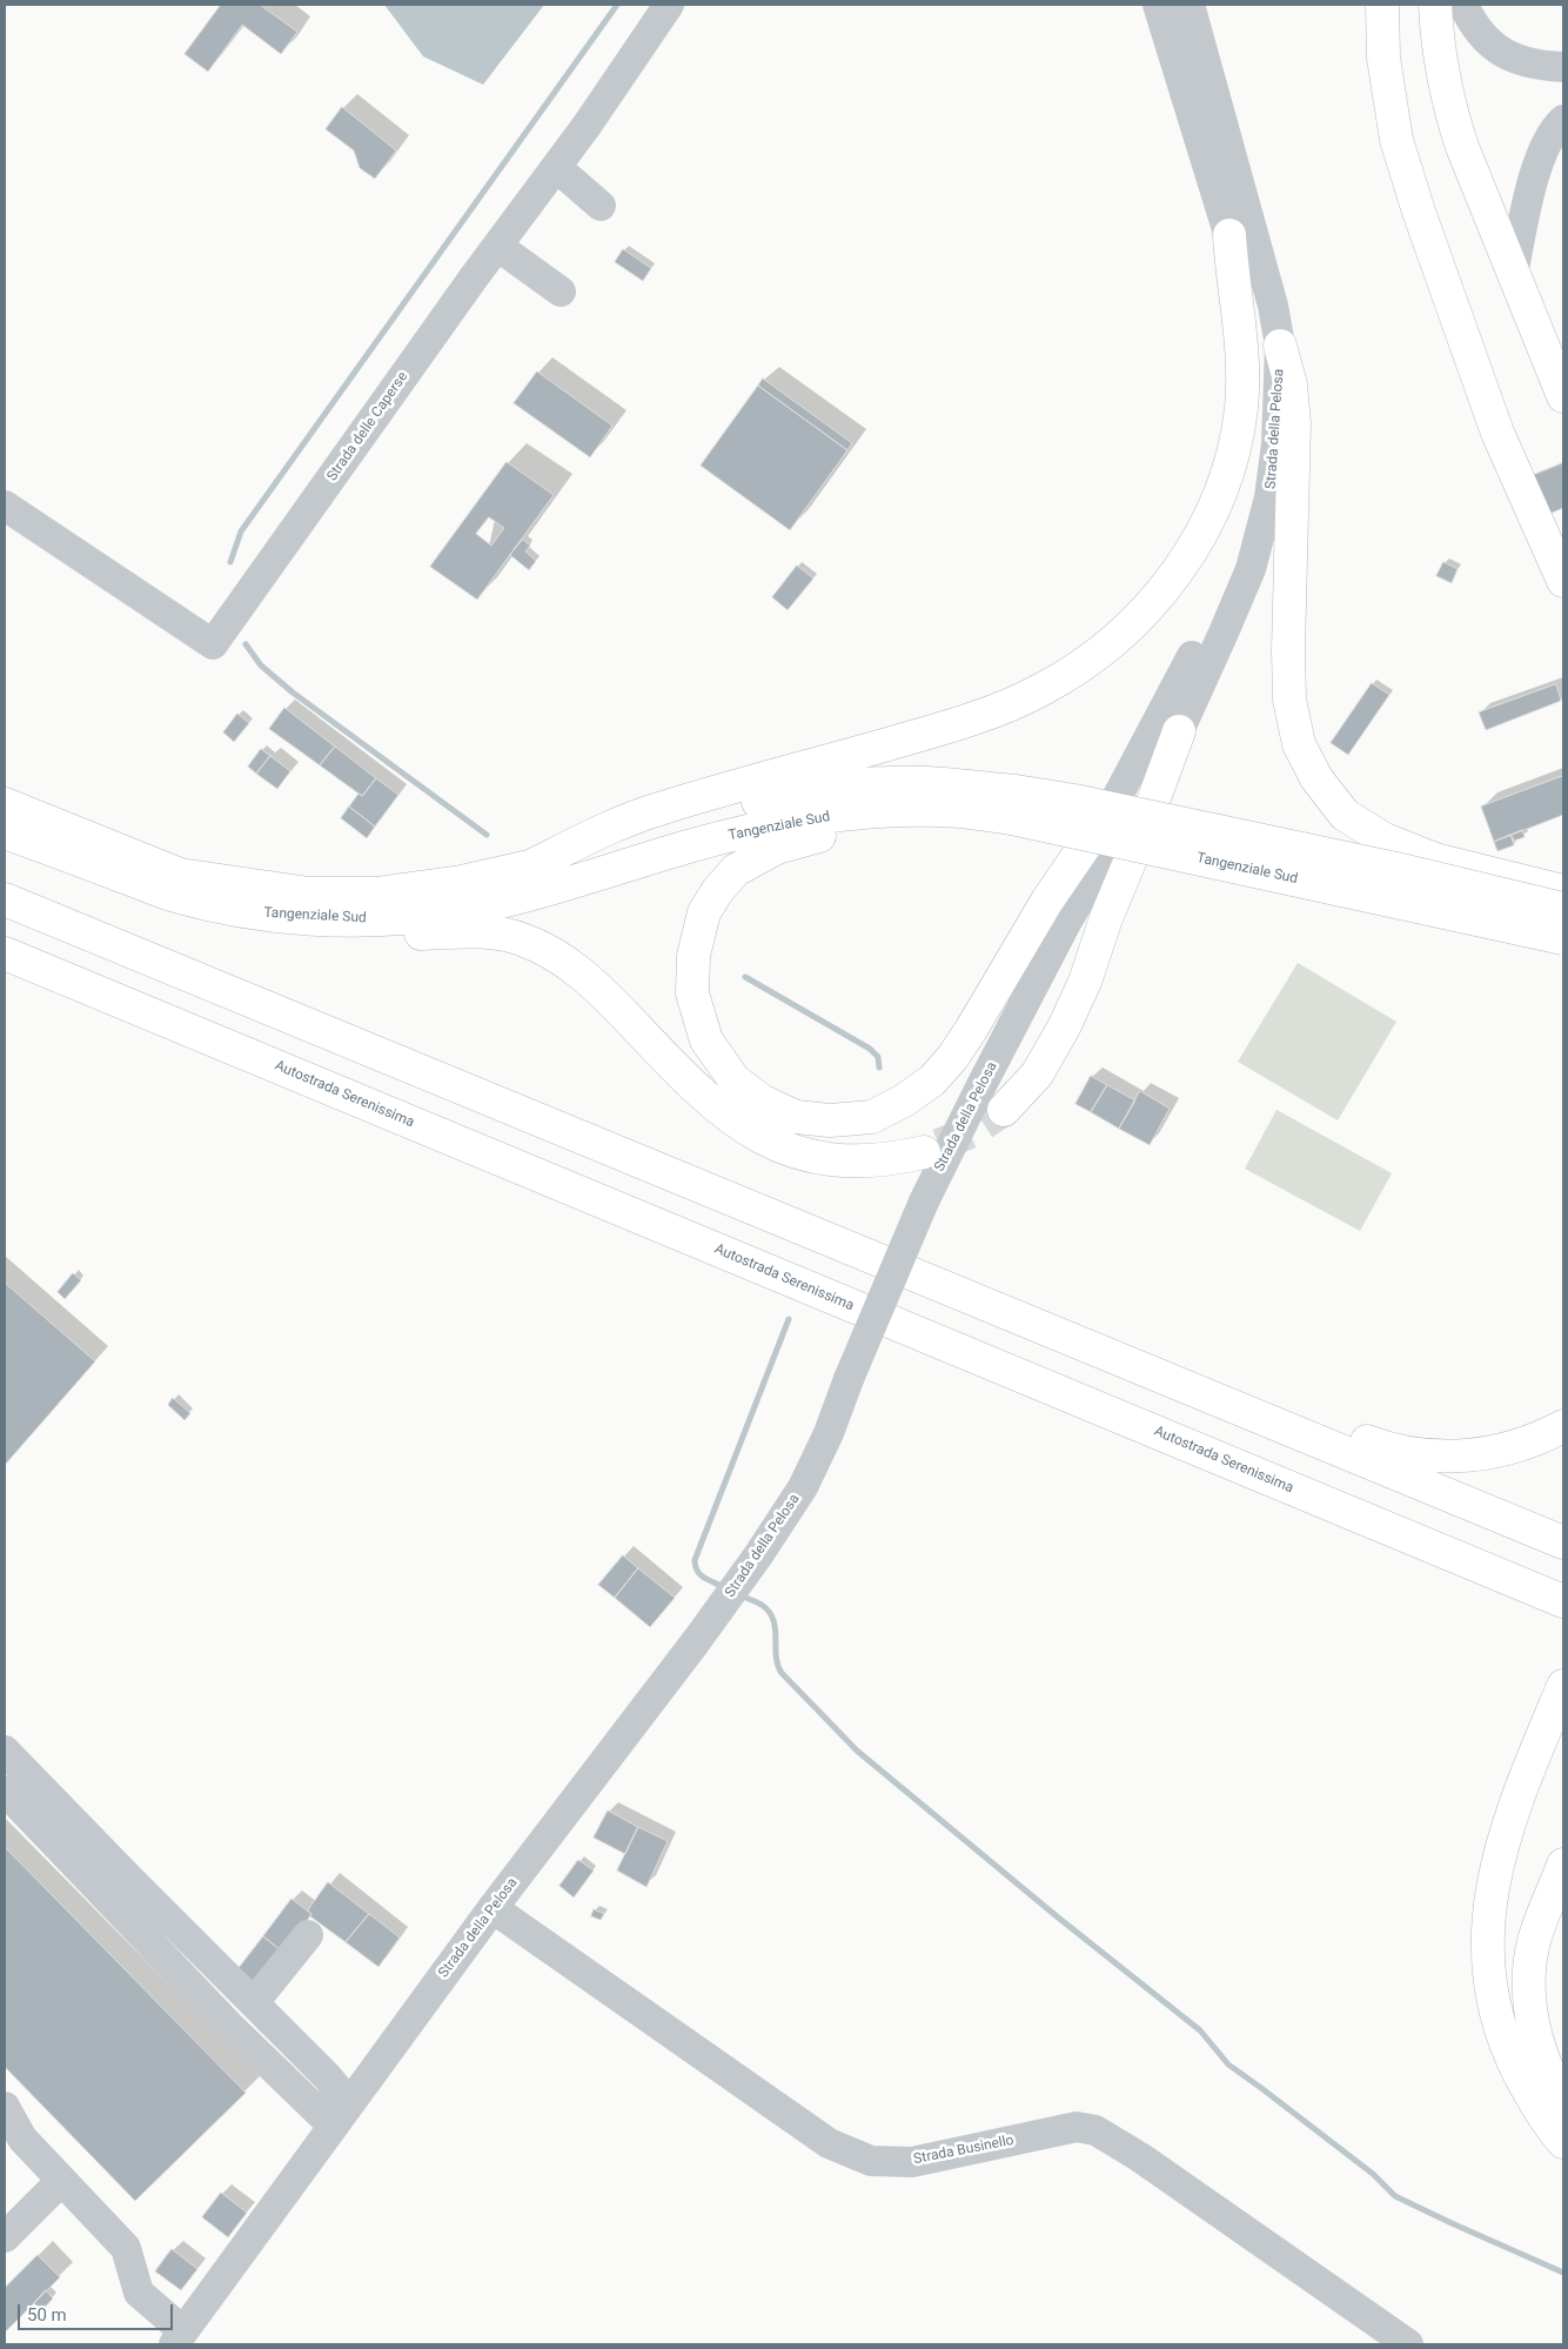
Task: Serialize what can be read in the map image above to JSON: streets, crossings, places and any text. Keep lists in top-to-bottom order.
{
  "streets": {
    "highway": ["Tangenziale Sud", "Autostrada Serenissima"],
    "street": ["Strada delle Caperse", "Strada della Pelosa", "Strada Businello"]
  },
  "crossings": [
    ["Strada della Pelosa", "Strada Businello"]
  ],
  "scale_bar": "50 m"
}
